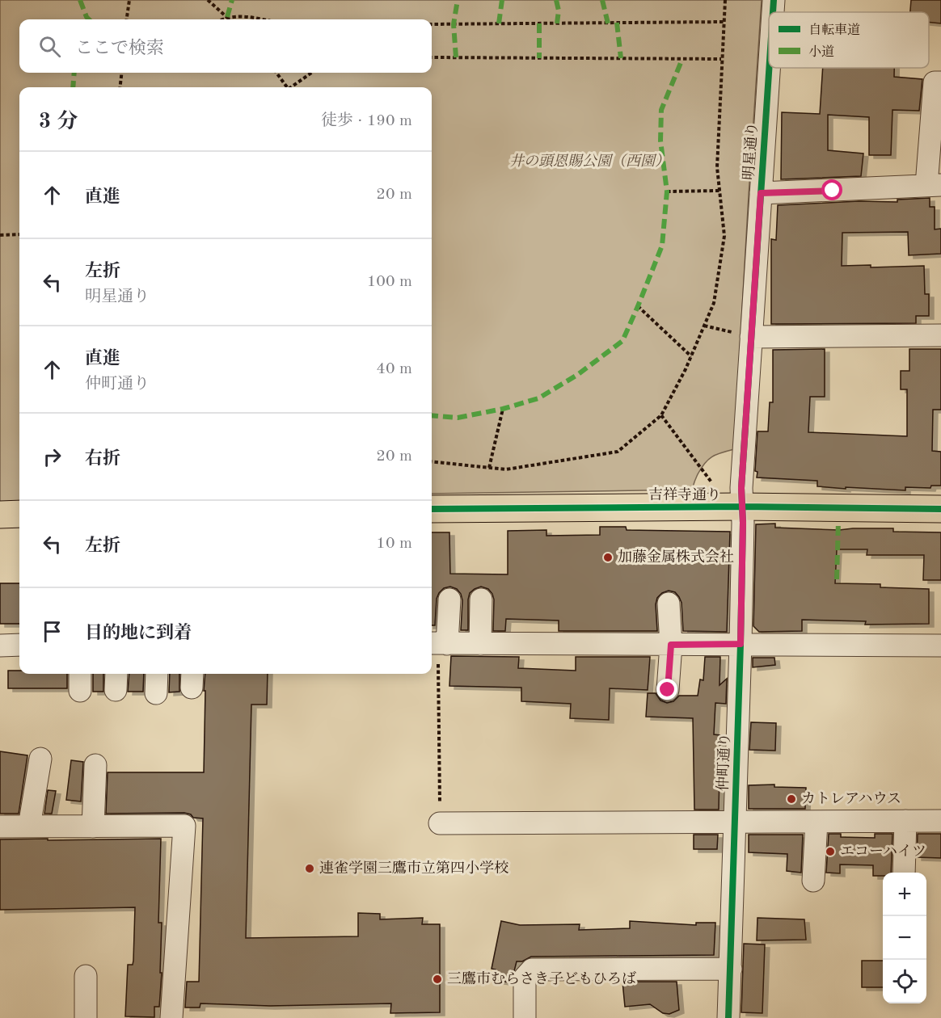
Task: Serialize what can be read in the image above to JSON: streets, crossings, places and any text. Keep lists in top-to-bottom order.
{
  "streets": {
    "main road": ["吉祥寺通り"],
    "street": ["明星通り", "仲町通り"]
  },
  "crossings": [
    ["明星通り", "吉祥寺通り"],
    ["明星通り", "仲町通り"],
    ["吉祥寺通り", "仲町通り"]
  ],
  "parks": ["井の頭恩賜公園（西園）"],
  "places": [
    "加藤金属株式会社",
    "カトレアハウス",
    "エコーハイツ",
    "連雀学園三鷹市立第四小学校",
    "三鷹市むらさき子どもひろば"
  ],
  "legend": ["自転車道", "小道"],
  "page": {
    "search": "ここで検索",
    "heading": ["3 分", "徒歩 · 190 m"],
    "list": [
      ["直進", "20 m"],
      ["左折", "明星通り", "100 m"],
      ["直進", "仲町通り", "40 m"],
      ["右折", "20 m"],
      ["左折", "10 m"],
      "目的地に到着"
    ],
    "map_buttons": ["+", "−"]
  }
}
